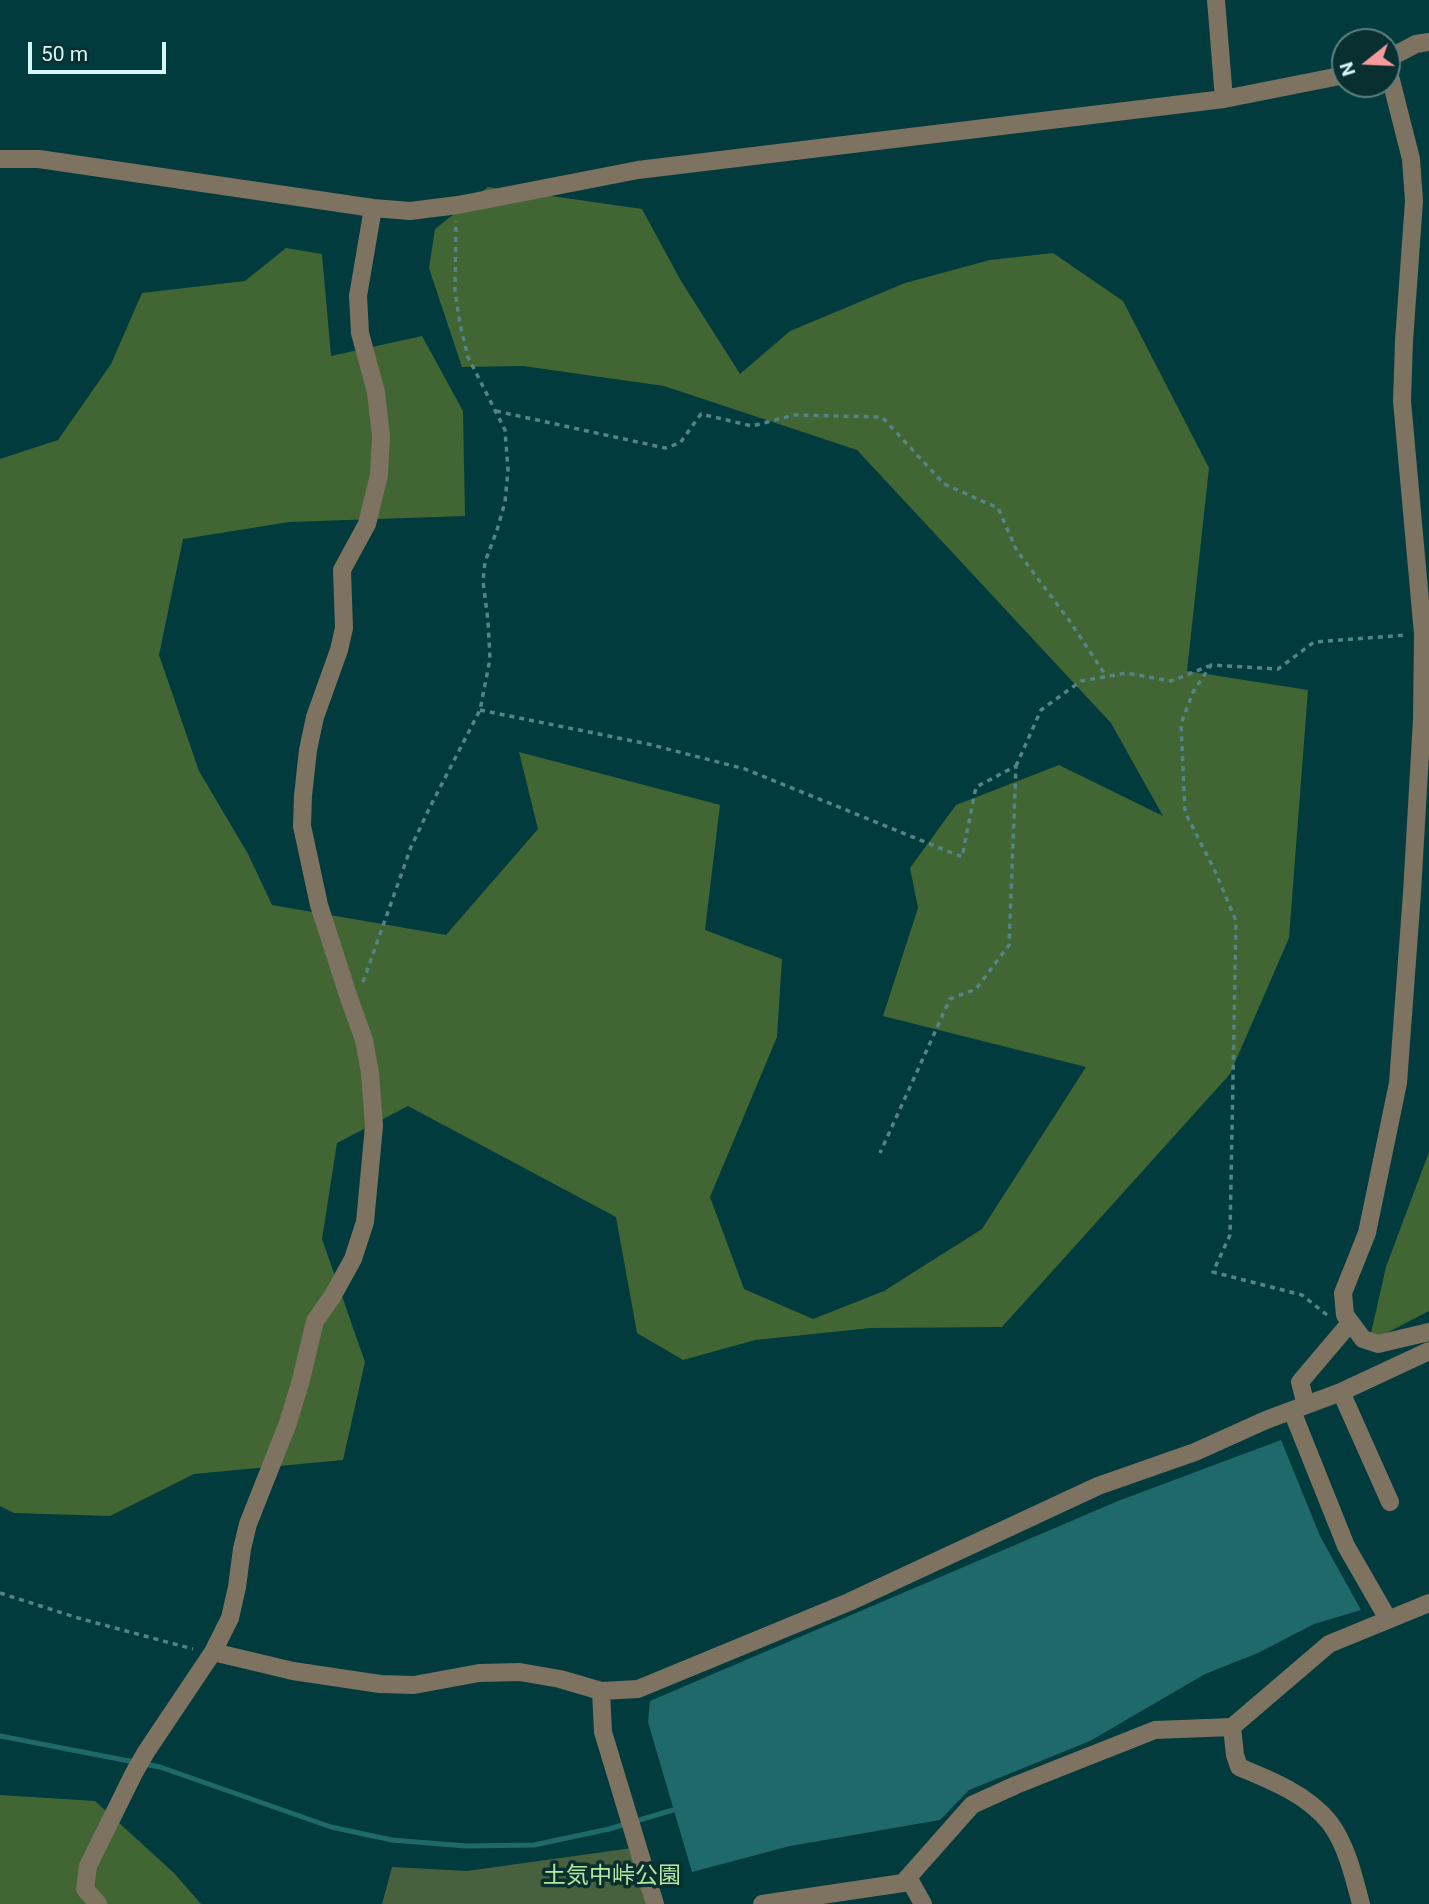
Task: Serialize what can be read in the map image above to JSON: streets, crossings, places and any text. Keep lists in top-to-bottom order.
{
  "parks": ["土気中峠公園"],
  "scale_bar": "50 m",
  "north": "left"
}
